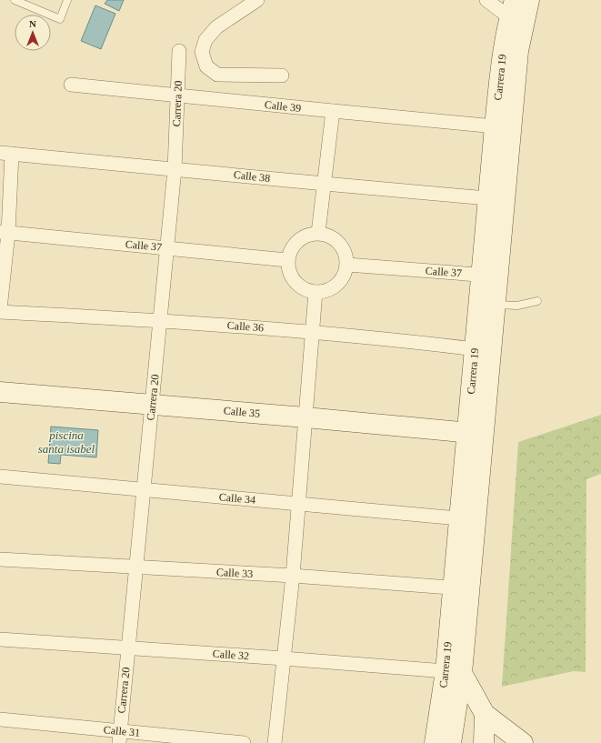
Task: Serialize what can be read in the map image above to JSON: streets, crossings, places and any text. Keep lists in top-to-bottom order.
{
  "streets": {
    "street": [
      "Carrera 19",
      "Carrera 20",
      "Calle 39",
      "Calle 38",
      "Calle 37",
      "Calle 36",
      "Calle 35",
      "Calle 34",
      "Calle 33",
      "Calle 32",
      "Calle 31"
    ]
  },
  "crossings": [
    ["Carrera 19", "Calle 39"],
    ["Carrera 19", "Calle 38"],
    ["Carrera 19", "Calle 37"],
    ["Carrera 19", "Calle 36"],
    ["Carrera 19", "Calle 35"],
    ["Carrera 19", "Calle 34"],
    ["Carrera 19", "Calle 33"],
    ["Carrera 19", "Calle 32"],
    ["Carrera 20", "Calle 39"],
    ["Carrera 20", "Calle 38"],
    ["Carrera 20", "Calle 37"],
    ["Carrera 20", "Calle 36"],
    ["Carrera 20", "Calle 35"],
    ["Carrera 20", "Calle 34"],
    ["Carrera 20", "Calle 33"],
    ["Carrera 20", "Calle 32"],
    ["Carrera 20", "Calle 31"]
  ],
  "water": ["piscina santa isabel"],
  "north": "top"
}
